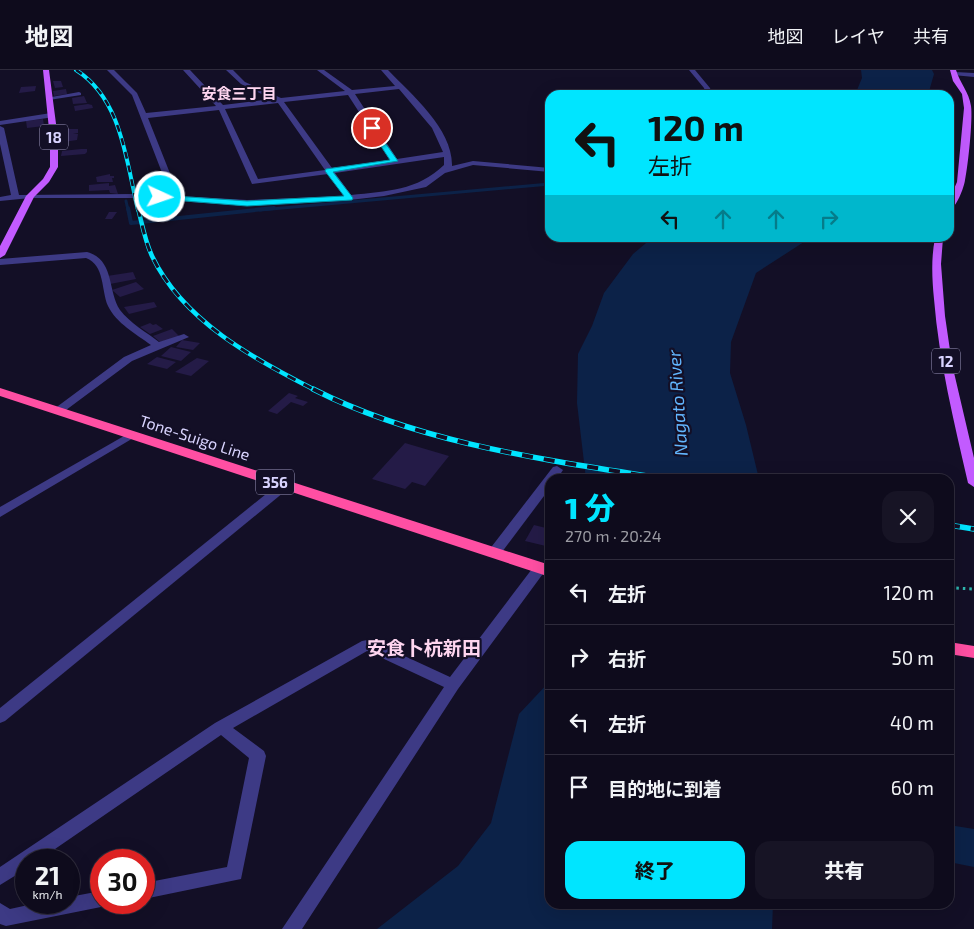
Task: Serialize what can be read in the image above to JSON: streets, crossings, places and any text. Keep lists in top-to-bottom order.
{
  "streets": {
    "highway": ["Tone-Suigo Line", "356"],
    "main road": ["18", "12"]
  },
  "districts": ["安食三丁目", "安食卜杭新田"],
  "water": ["Nagato River"],
  "page": {
    "header": "地図",
    "nav": ["地図", "レイヤ", "共有"],
    "turn": ["120 m", "左折"],
    "heading": ["1 分", "270 m · 20:24"],
    "list": [
      {
        "name": "左折",
        "value": "120 m"
      },
      {
        "name": "右折",
        "value": "50 m"
      },
      {
        "name": "左折",
        "value": "40 m"
      },
      {
        "name": "目的地に到着",
        "value": "60 m"
      }
    ],
    "buttons": ["終了", "共有"],
    "speed": "21 km/h",
    "limit": "30"
  }
}
